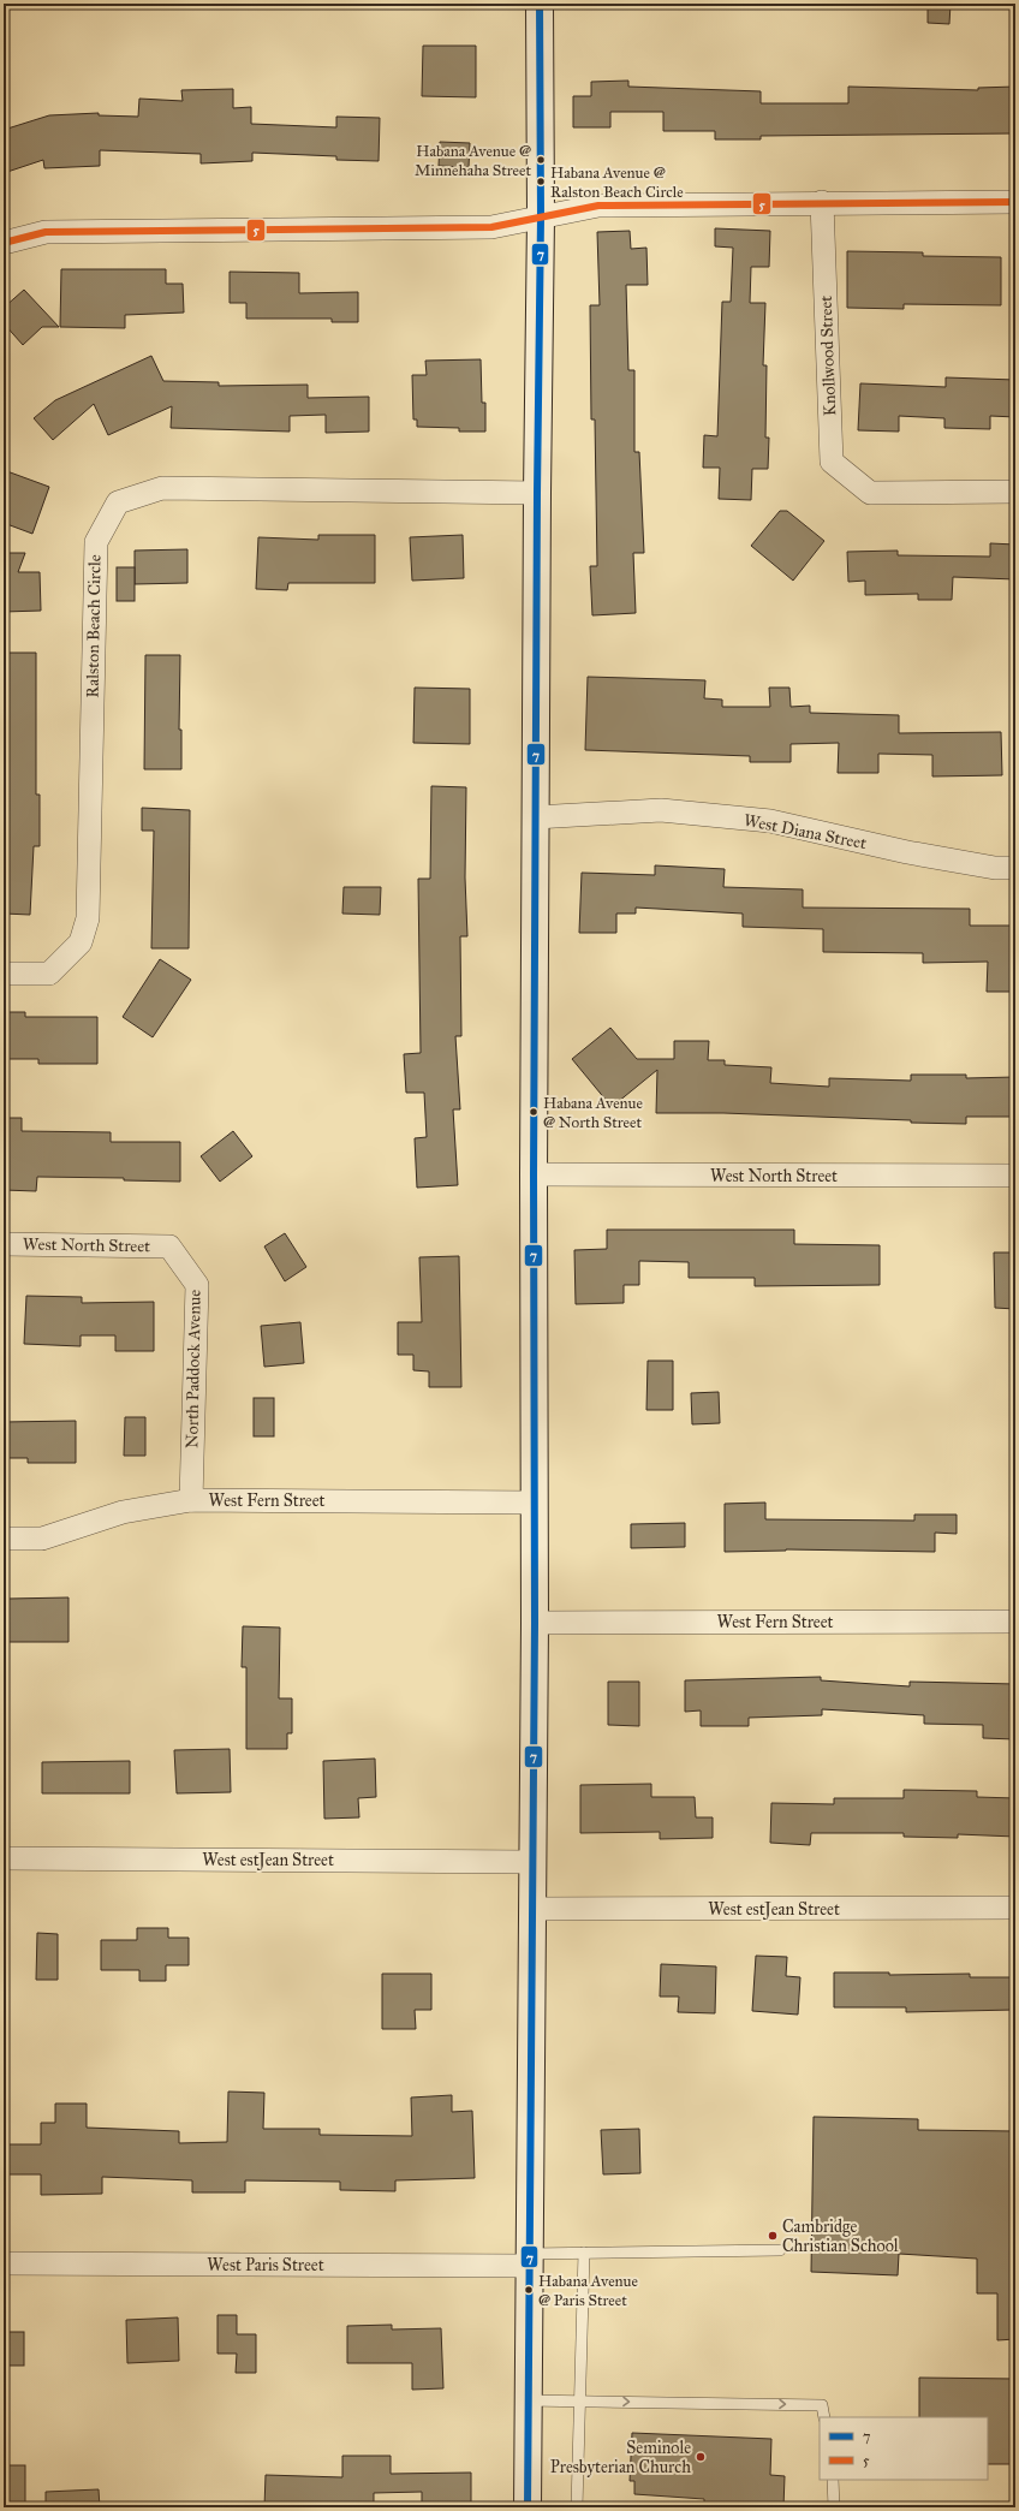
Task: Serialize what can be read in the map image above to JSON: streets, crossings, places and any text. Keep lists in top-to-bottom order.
{
  "streets": {
    "street": [
      "Knollwood Street",
      "Ralston Beach Circle",
      "West Diana Street",
      "West North Street",
      "North Paddock Avenue",
      "West Fern Street",
      "West estJean Street",
      "West Paris Street"
    ]
  },
  "crossings": [
    ["West North Street", "North Paddock Avenue"],
    ["North Paddock Avenue", "West Fern Street"]
  ],
  "places": [
    "Habana Avenue @ Minnehaha Street",
    "Habana Avenue @ Ralston Beach Circle",
    "Habana Avenue @ North Street",
    "Cambridge Christian School",
    "Habana Avenue @ Paris Street",
    "Seminole Presbyterian Church"
  ],
  "lines": ["transit line 7", "transit line 5"],
  "legend": ["7", "5"]
}
